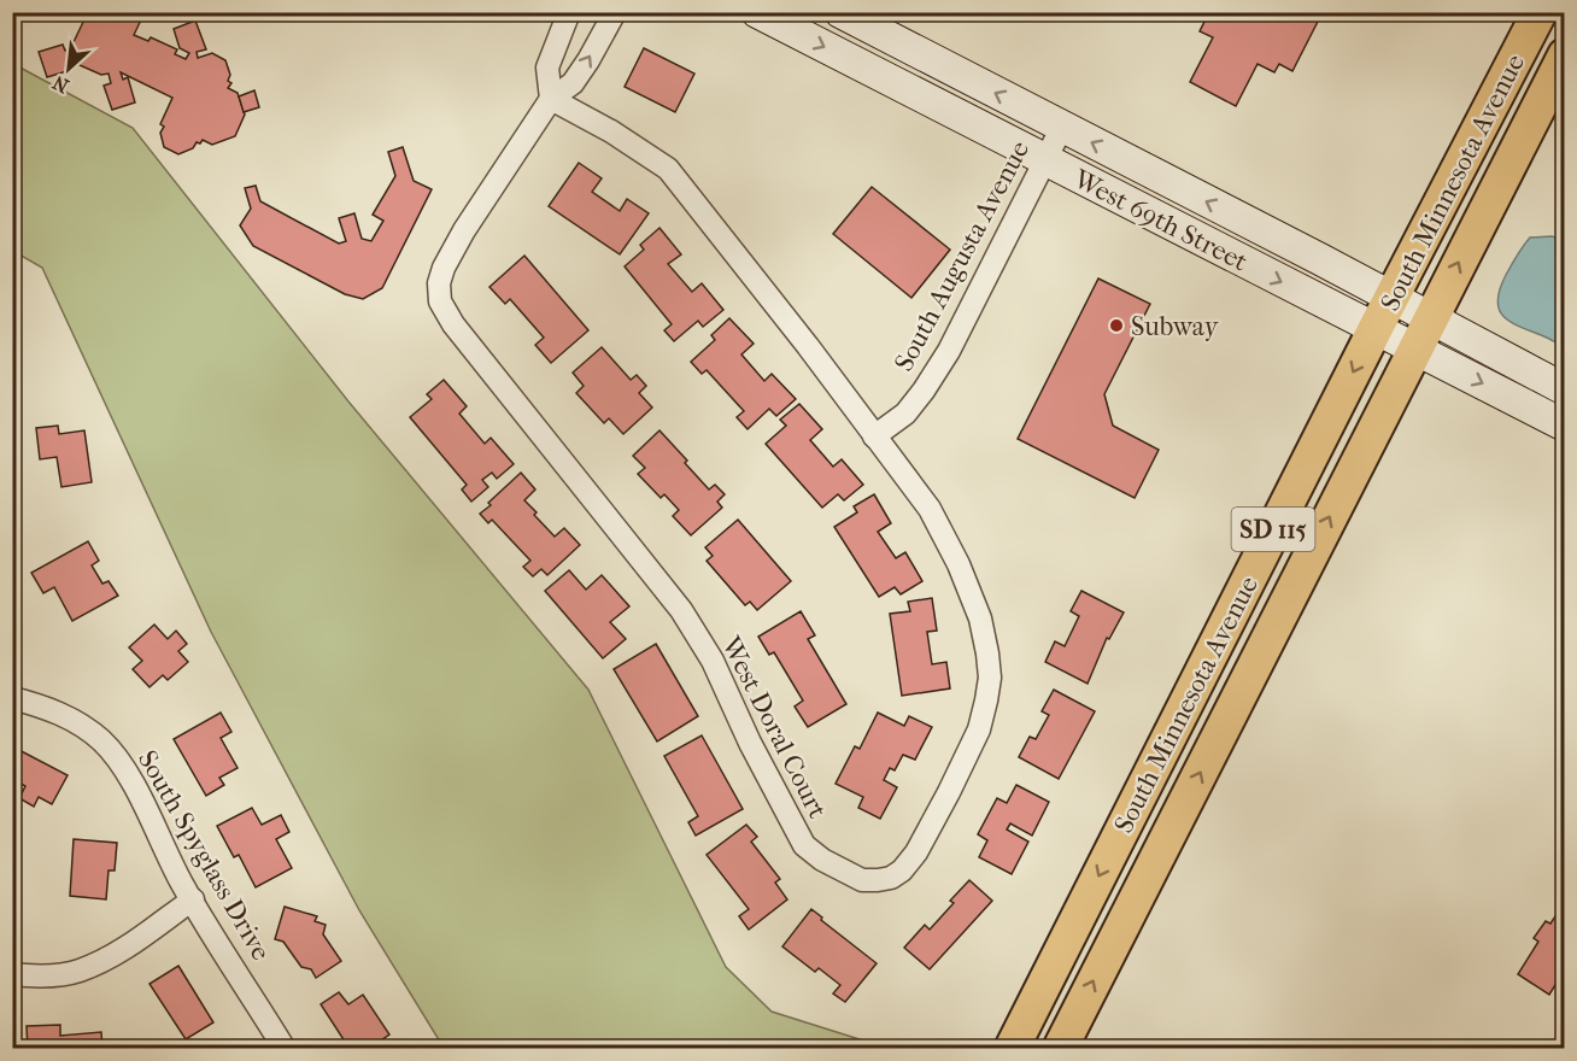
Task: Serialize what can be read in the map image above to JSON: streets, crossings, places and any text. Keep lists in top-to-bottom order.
{
  "streets": {
    "main road": ["South Minnesota Avenue", "West 69th Street", "SD 115"],
    "street": ["South Augusta Avenue", "West Doral Court", "South Spyglass Drive"]
  },
  "crossings": [
    ["South Minnesota Avenue", "West 69th Street"],
    ["West 69th Street", "South Augusta Avenue"],
    ["South Augusta Avenue", "West Doral Court"]
  ],
  "places": ["Subway"],
  "north": "bottom left"
}
